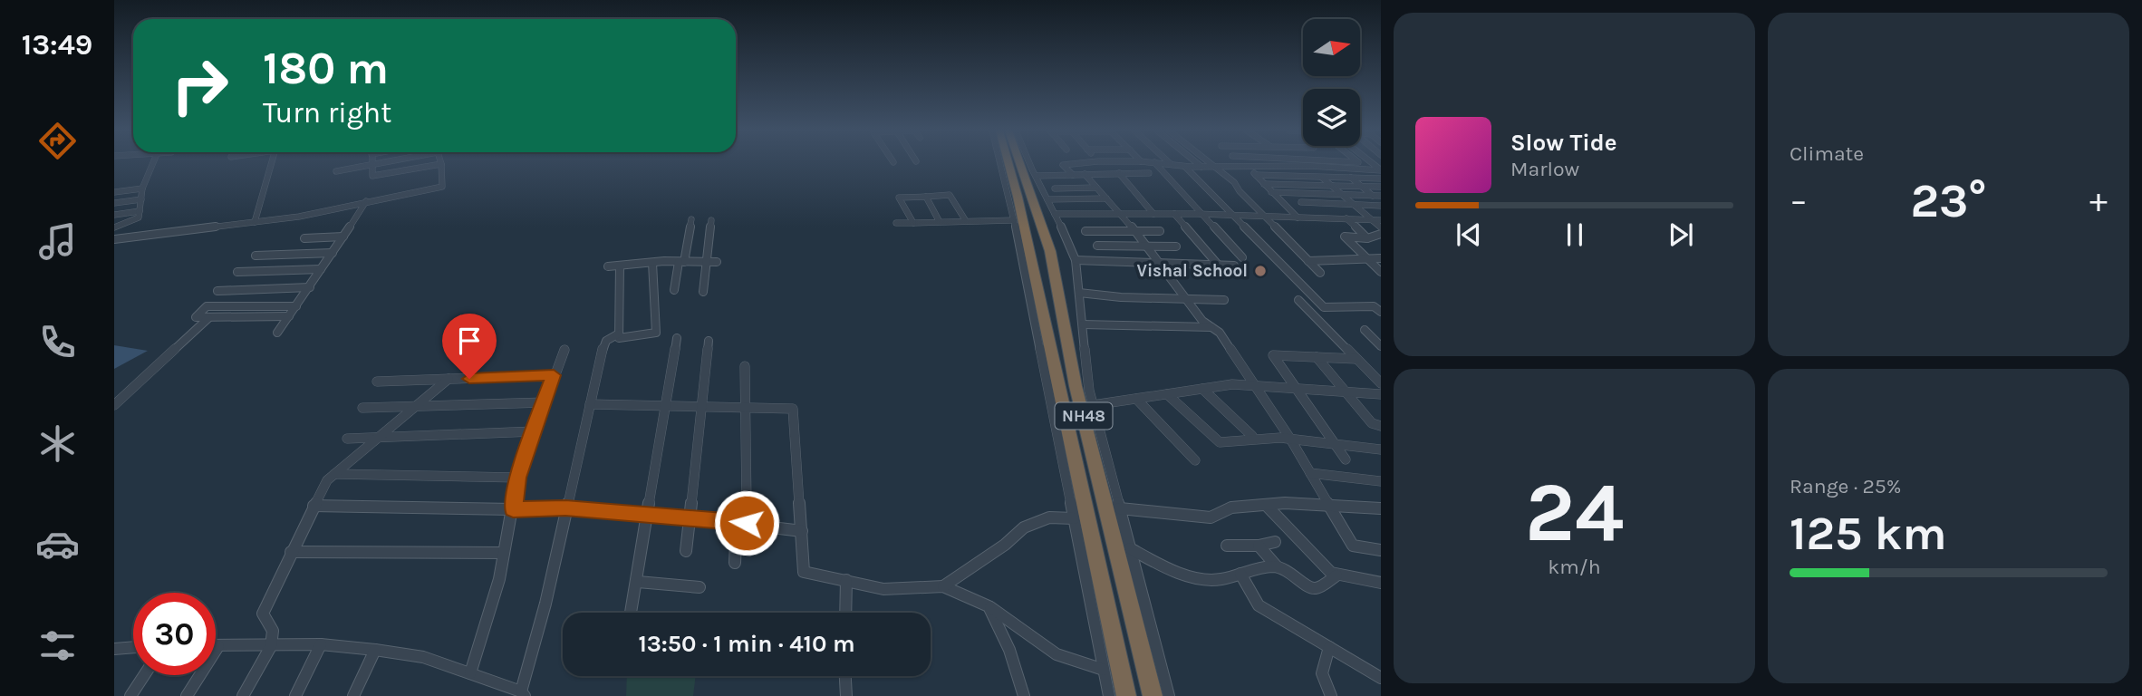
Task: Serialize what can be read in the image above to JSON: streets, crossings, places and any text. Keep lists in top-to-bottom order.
{
  "streets": {
    "highway": ["NH48"]
  },
  "places": ["Vishal School"],
  "north": "right",
  "page": {
    "tabs": "13:49",
    "tile": [
      "Climate",
      ["24", "km/h"],
      ["Range · 25%", "125 km"]
    ],
    "turn": ["180 m", "Turn right"],
    "song": ["Slow Tide", "Marlow"],
    "heat": ["−", "23°", "+"],
    "limit": "30",
    "trip": "13:50 · 1 min · 410 m"
  }
}
